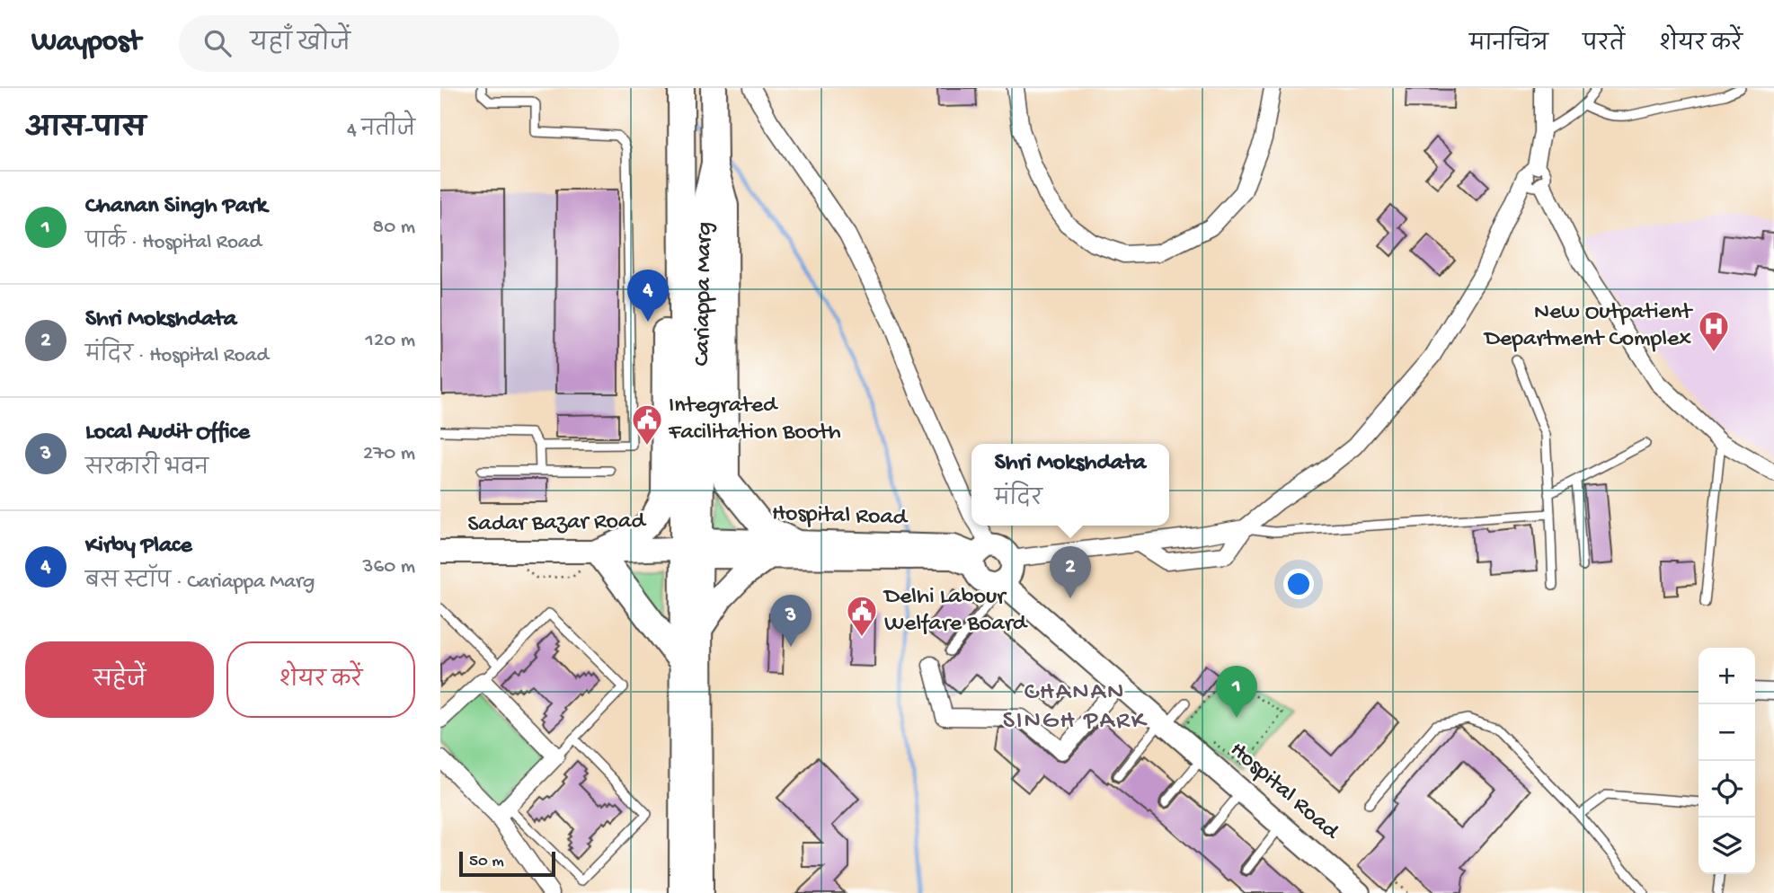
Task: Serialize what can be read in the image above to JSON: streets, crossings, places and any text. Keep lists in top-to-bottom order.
{
  "streets": {
    "main road": ["Cariappa Marg"],
    "street": ["Hospital Road", "Sadar Bazar Road"]
  },
  "crossings": [
    ["Cariappa Marg", "Hospital Road"],
    ["Cariappa Marg", "Sadar Bazar Road"],
    ["Hospital Road", "Sadar Bazar Road"]
  ],
  "districts": ["CHANAN SINGH PARK"],
  "places": {
    "hospital": ["New Outpatient Department Complex"],
    "public building": ["Integrated Facilitation Booth", "Delhi Labour Welfare Board"]
  },
  "scale_bar": "50 m",
  "page": {
    "header": "Waypost",
    "search": "यहाँ खोजें",
    "nav": ["मानचित्र", "परतें", "शेयर करें"],
    "heading": ["आस-पास", "4 नतीजे"],
    "list": [
      {
        "mark": "1",
        "name": "Chanan Singh Park",
        "note": "पार्क · Hospital Road",
        "value": "80 m"
      },
      {
        "mark": "2",
        "name": "Shri Mokshdata",
        "note": "मंदिर · Hospital Road",
        "value": "120 m"
      },
      {
        "mark": "3",
        "name": "Local Audit Office",
        "note": "सरकारी भवन",
        "value": "270 m"
      },
      {
        "mark": "4",
        "name": "Kirby Place",
        "note": "बस स्टॉप · Cariappa Marg",
        "value": "360 m"
      }
    ],
    "pins": [
      "4",
      "2",
      "3",
      "1"
    ],
    "popup": ["Shri Mokshdata", "मंदिर"],
    "buttons": ["सहेजें", "शेयर करें"],
    "map_buttons": ["+", "−"],
    "scale": "50 m"
  }
}
